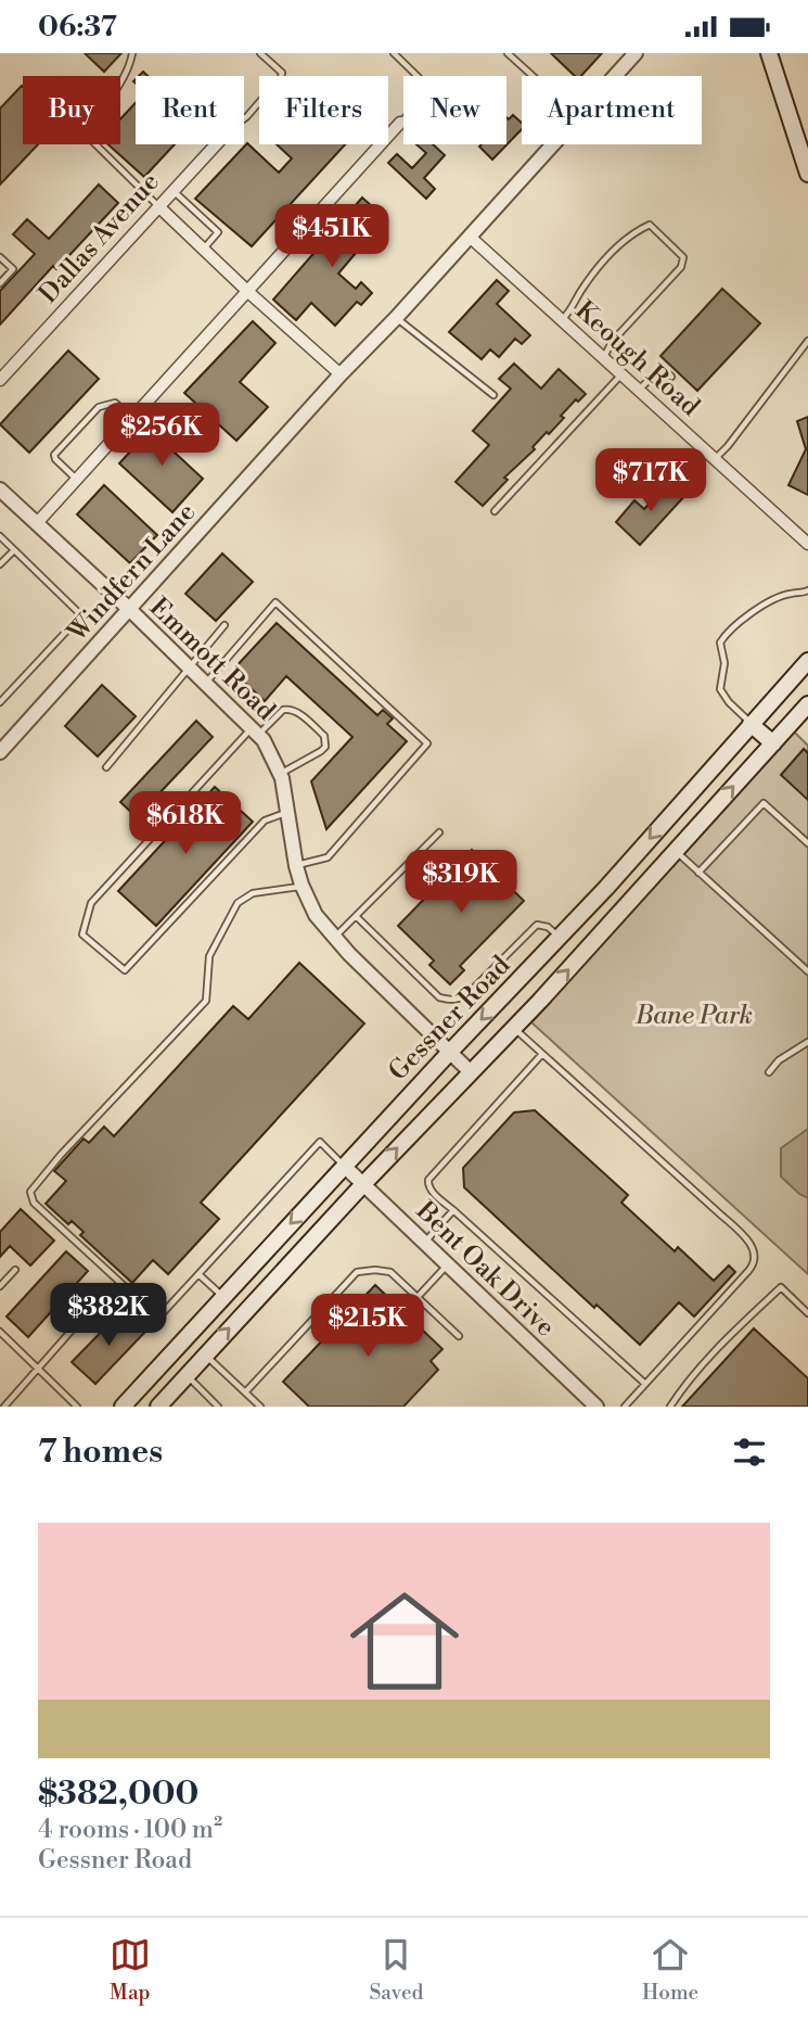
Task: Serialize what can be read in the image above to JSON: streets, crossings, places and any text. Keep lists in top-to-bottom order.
{
  "streets": {
    "main road": ["Gessner Road"],
    "street": [
      "Dallas Avenue",
      "Keough Road",
      "Windfern Lane",
      "Emmott Road",
      "Bent Oak Drive"
    ]
  },
  "crossings": [
    ["Keough Road", "Windfern Lane"],
    ["Windfern Lane", "Emmott Road"],
    ["Emmott Road", "Gessner Road"],
    ["Gessner Road", "Bent Oak Drive"]
  ],
  "parks": ["Bane Park"],
  "page": {
    "status": "06:37",
    "chip": [
      "Buy",
      "Rent",
      "Filters",
      "New",
      "Apartment"
    ],
    "price": [
      "$451K",
      "$256K",
      "$717K",
      "$618K",
      "$319K",
      "$382K",
      "$215K"
    ],
    "heading": "7 homes",
    "list": [
      {
        "name": "$382,000",
        "note": "4 rooms · 100 m² · Gessner Road"
      }
    ],
    "tabs": ["Map", "Saved", "Home"]
  }
}
